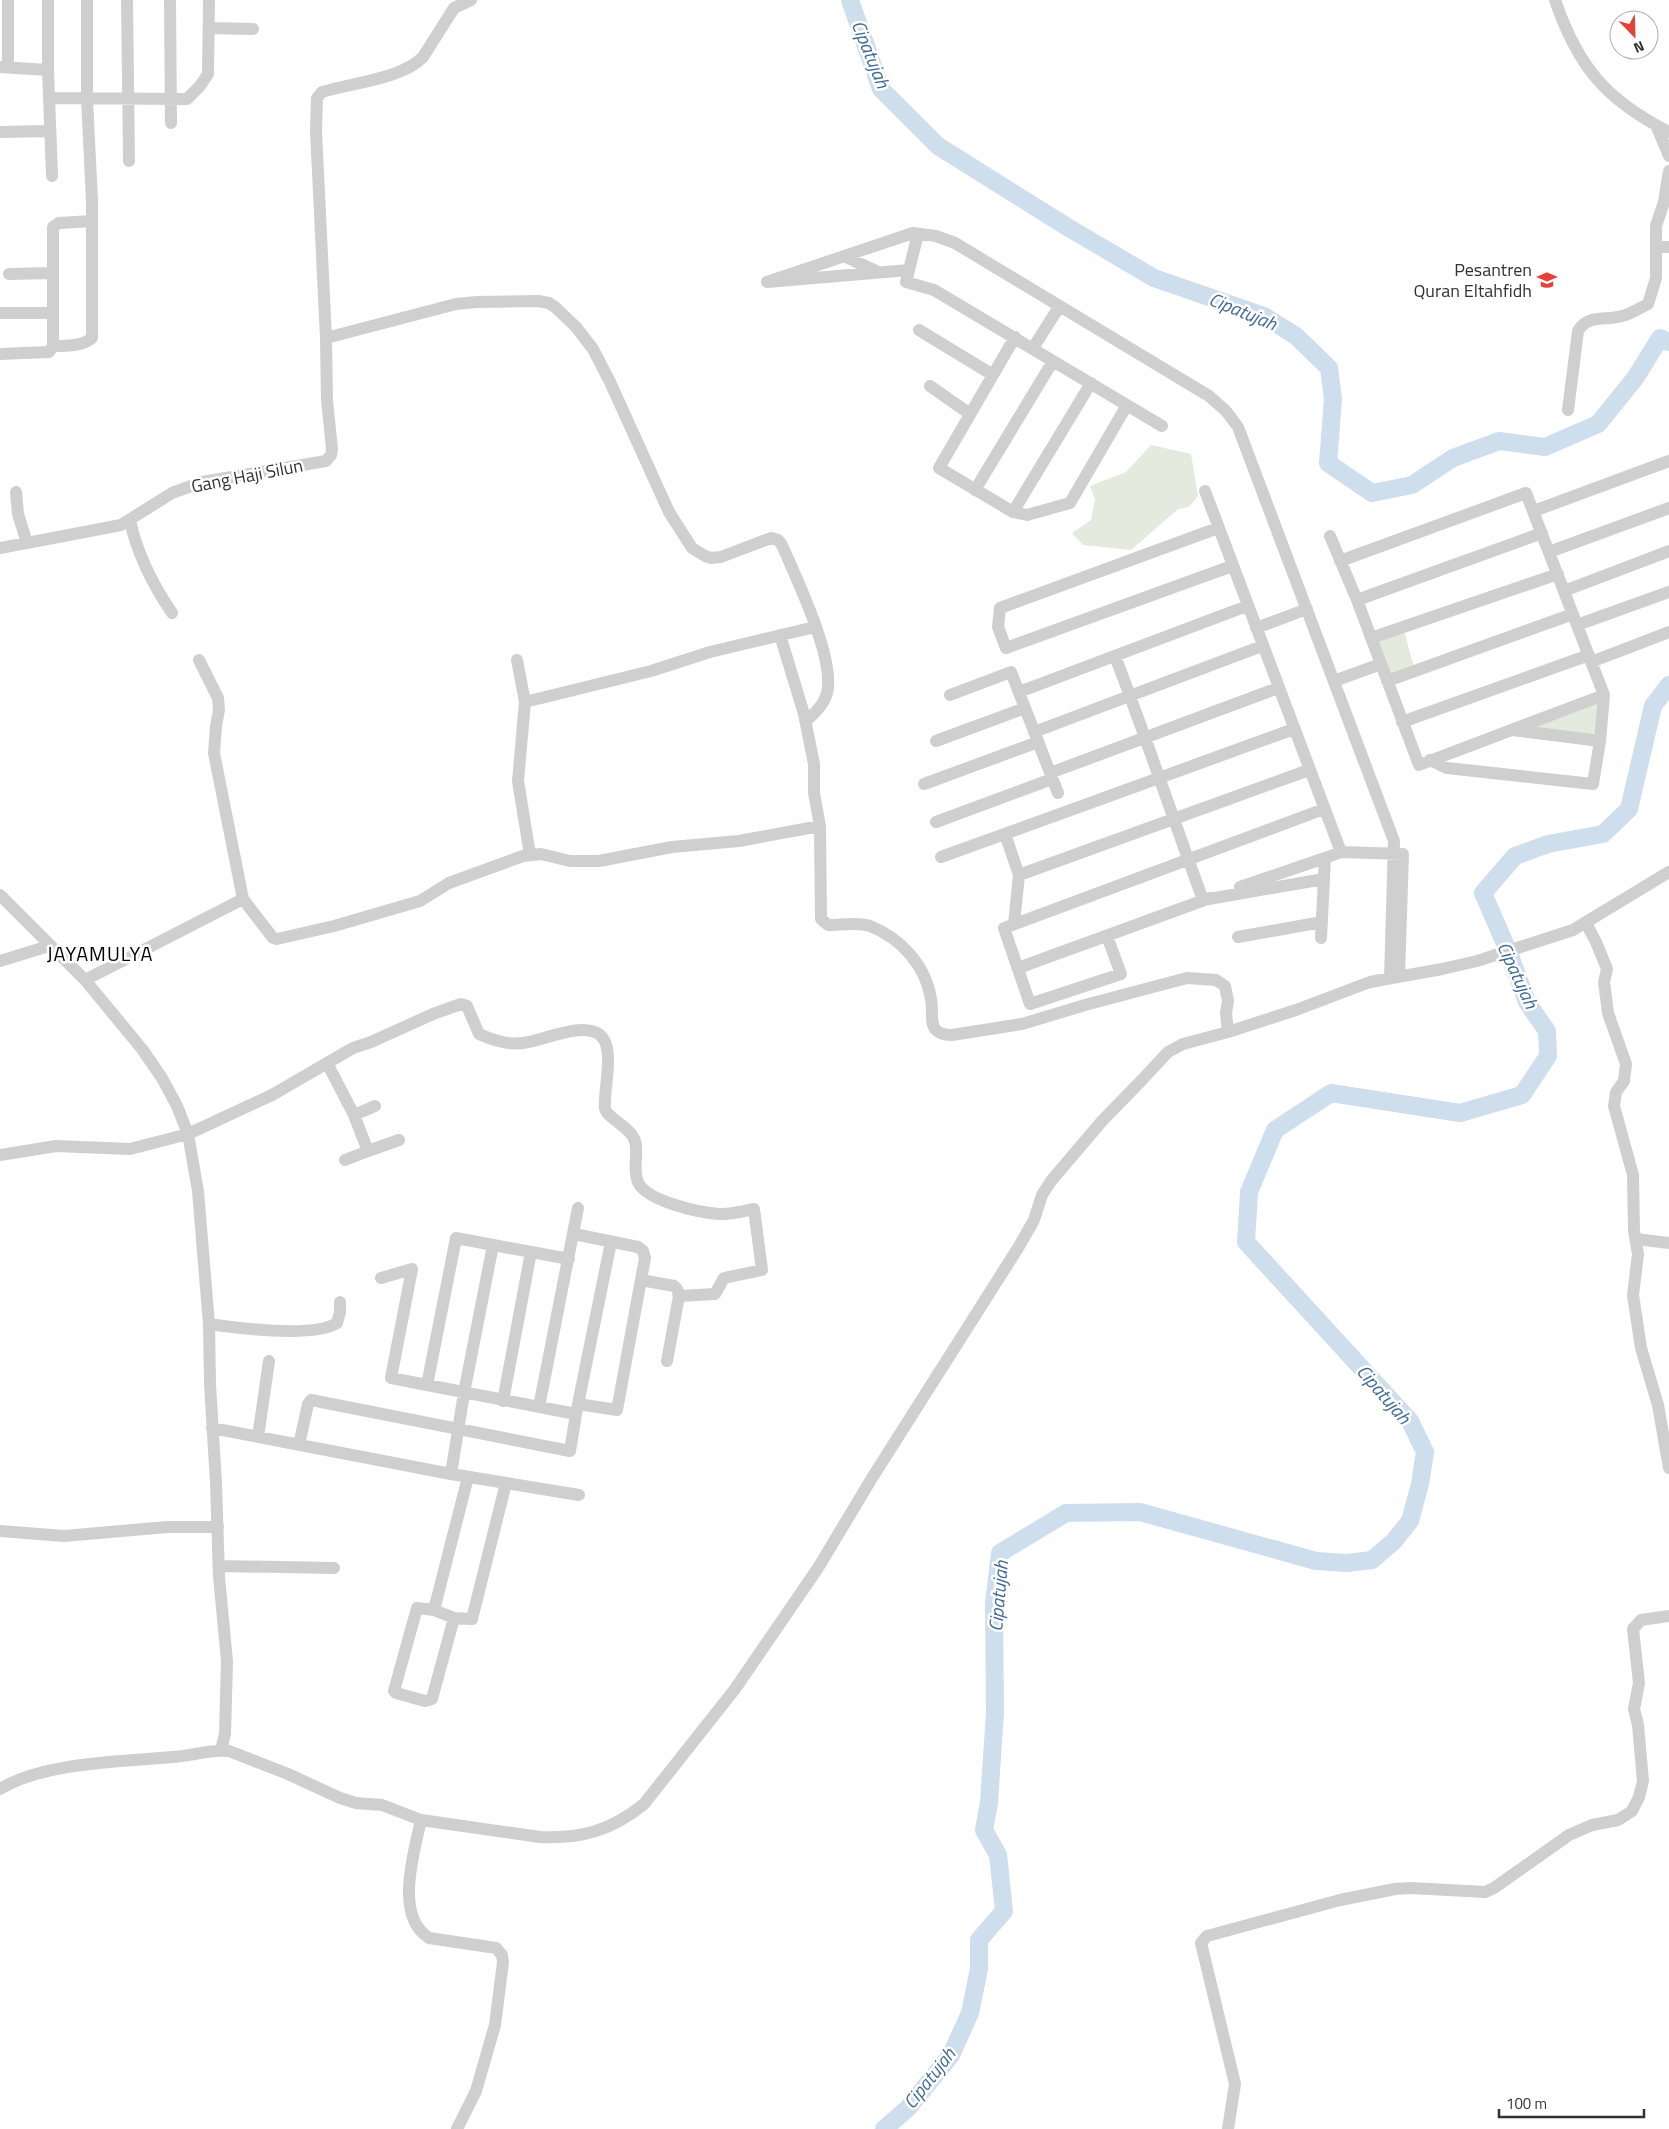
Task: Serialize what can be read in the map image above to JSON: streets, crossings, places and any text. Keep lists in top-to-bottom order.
{
  "streets": {
    "street": ["Gang Haji Silun"]
  },
  "districts": ["JAYAMULYA"],
  "water": ["Cipatujah"],
  "places": {
    "school or university": ["Pesantren Quran Eltahfidh"]
  },
  "scale_bar": "100 m",
  "north": "bottom right"
}
